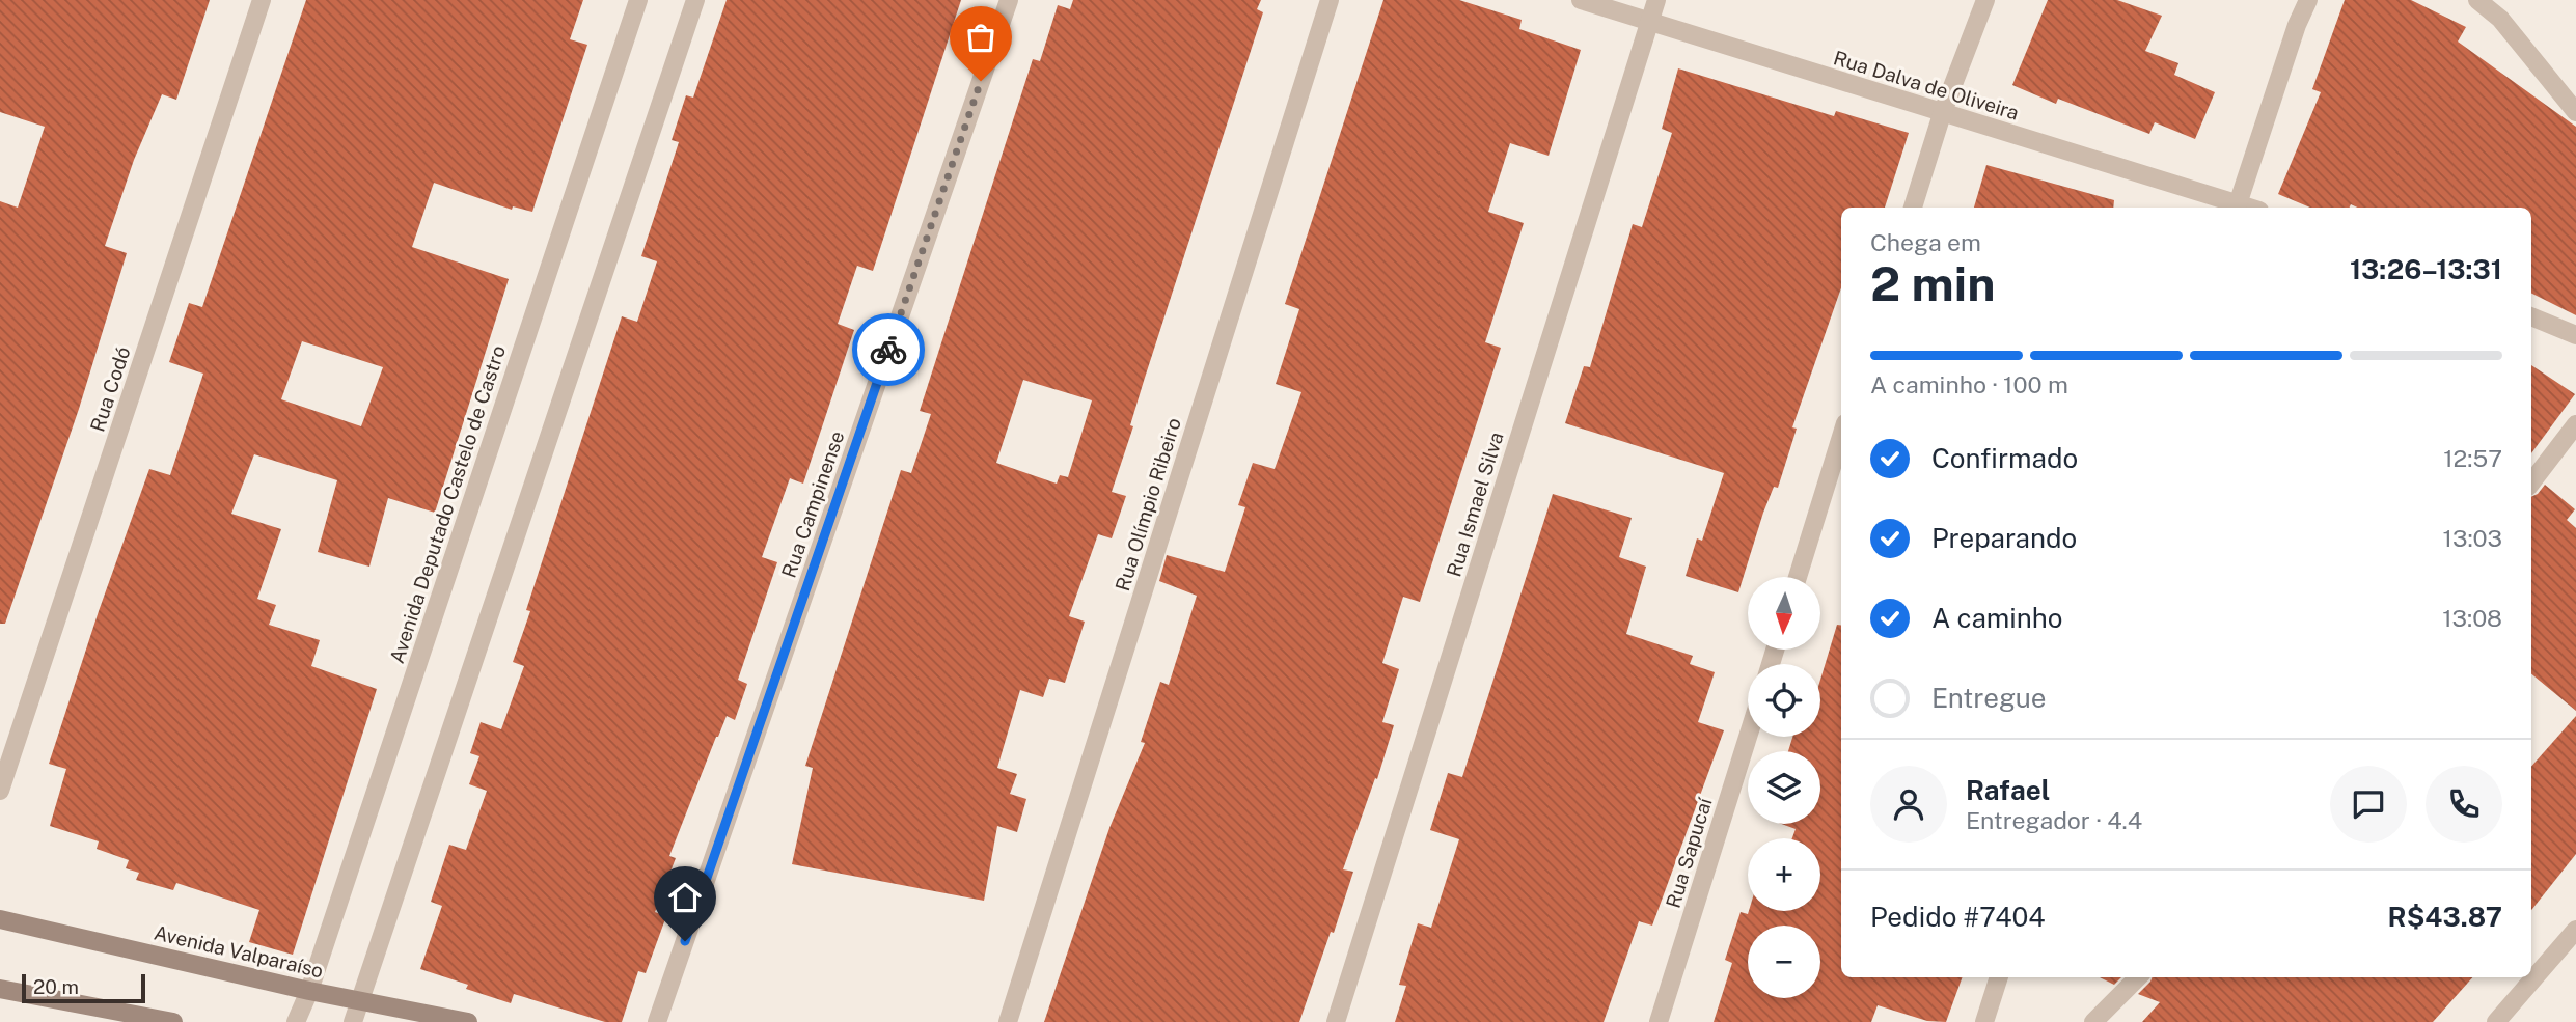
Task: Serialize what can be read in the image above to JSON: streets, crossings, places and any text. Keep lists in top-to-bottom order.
{
  "streets": {
    "main road": ["Avenida Valparaíso"],
    "street": [
      "Rua Dalva de Oliveira",
      "Rua Codó",
      "Avenida Deputado Castelo de Castro",
      "Rua Campinense",
      "Rua Olímpio Ribeiro",
      "Rua Ismael Silva",
      "Rua Sapucaí"
    ]
  },
  "crossings": [
    ["Rua Dalva de Oliveira", "Rua Ismael Silva"],
    ["Avenida Deputado Castelo de Castro", "Avenida Valparaíso"]
  ],
  "scale_bar": "20 m",
  "north": "bottom",
  "page": {
    "heading": ["2 min", "Chega em", "13:26–13:31"],
    "panel": [
      "Rafael",
      "Entregador · 4.4",
      "Pedido #7404",
      "R$43.87"
    ],
    "bar": "A caminho · 100 m",
    "list": [
      ["Confirmado", "12:57"],
      ["Preparando", "13:03"],
      ["A caminho", "13:08"],
      "Entregue"
    ],
    "map_buttons": ["+", "−"],
    "scale": "20 m"
  }
}
